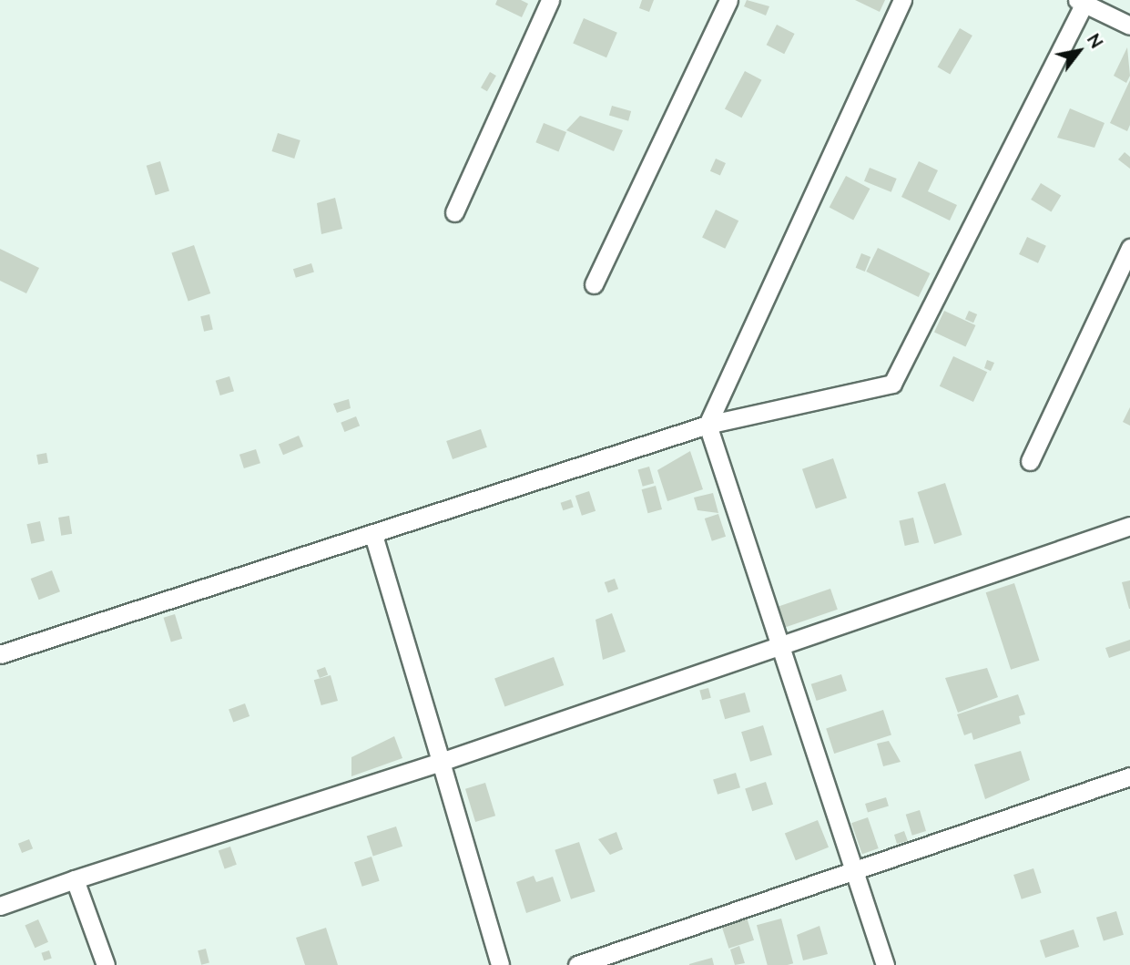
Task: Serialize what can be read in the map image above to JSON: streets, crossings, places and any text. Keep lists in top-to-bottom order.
{
  "north": "top right"
}
